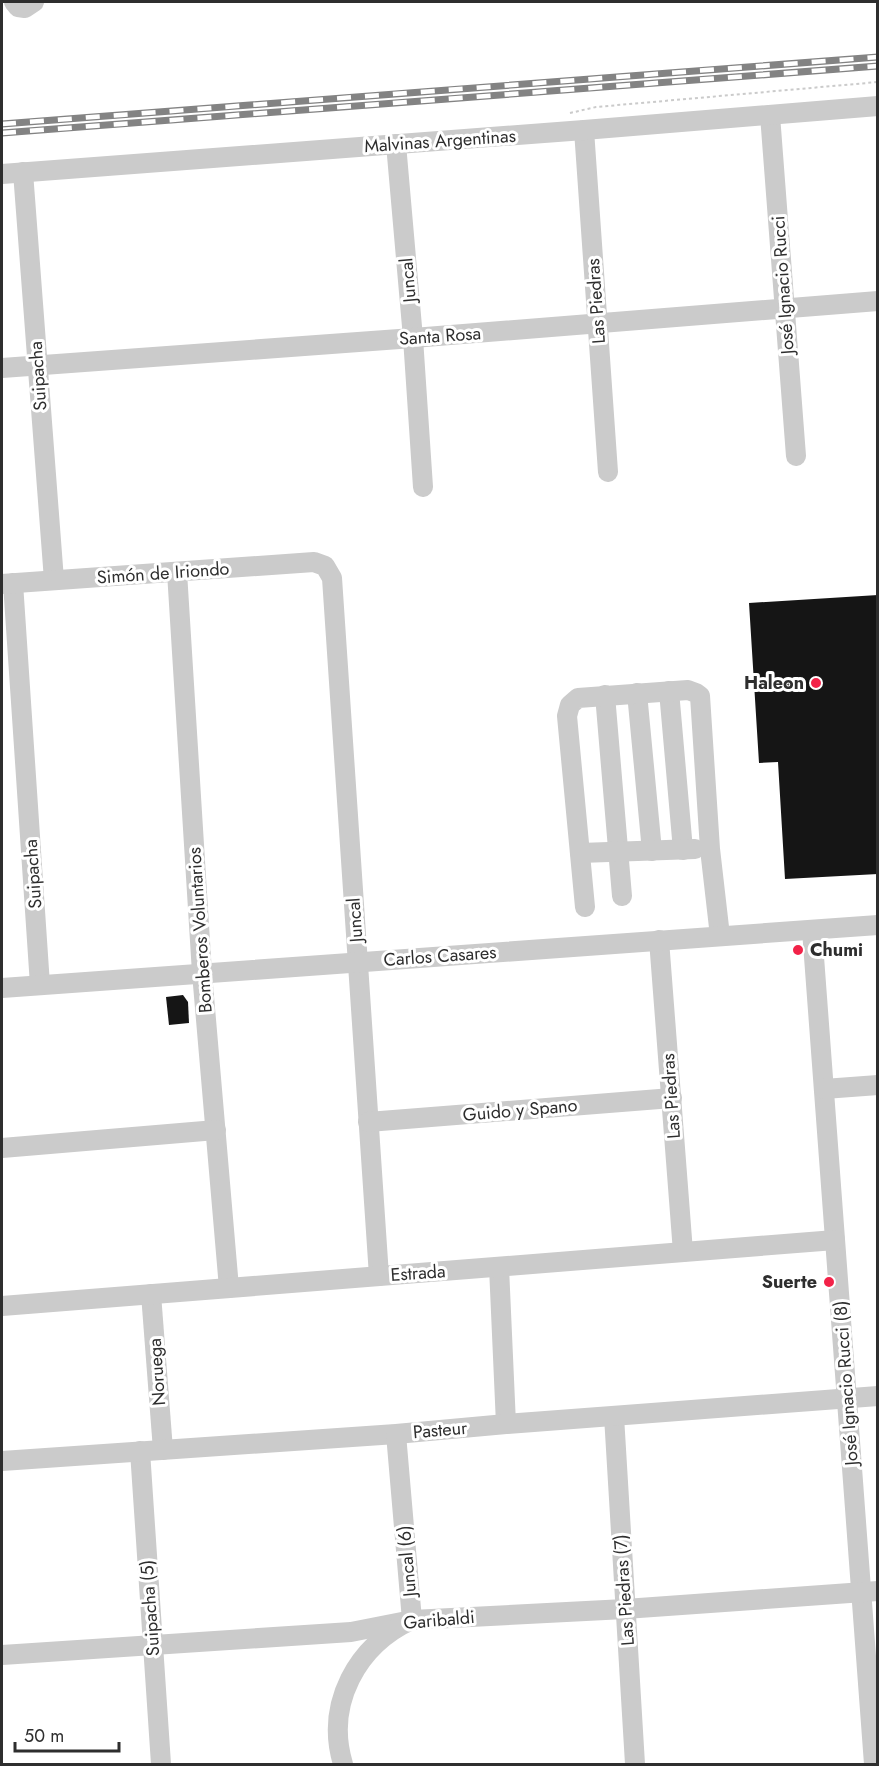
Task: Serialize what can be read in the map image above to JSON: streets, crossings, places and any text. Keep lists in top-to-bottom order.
{
  "streets": {
    "street": [
      "Malvinas Argentinas",
      "Juncal",
      "José Ignacio Rucci",
      "Las Piedras",
      "Santa Rosa",
      "Suipacha",
      "Simón de Iriondo",
      "Bomberos Voluntarios",
      "Carlos Casares",
      "Guido y Spano",
      "Estrada",
      "Noruega",
      "José Ignacio Rucci (8)",
      "Pasteur",
      "Juncal (6)",
      "Las Piedras (7)",
      "Suipacha (5)",
      "Garibaldi"
    ]
  },
  "crossings": [
    ["Malvinas Argentinas", "Juncal"],
    ["Malvinas Argentinas", "José Ignacio Rucci"],
    ["Malvinas Argentinas", "Las Piedras"],
    ["Malvinas Argentinas", "Suipacha"],
    ["Juncal", "Santa Rosa"],
    ["Juncal", "Simón de Iriondo"],
    ["Juncal", "Carlos Casares"],
    ["Juncal", "Guido y Spano"],
    ["Juncal", "Estrada"],
    ["José Ignacio Rucci", "Santa Rosa"],
    ["Las Piedras", "Santa Rosa"],
    ["Las Piedras", "Carlos Casares"],
    ["Las Piedras", "Guido y Spano"],
    ["Las Piedras", "Estrada"],
    ["Santa Rosa", "Suipacha"],
    ["Suipacha", "Simón de Iriondo"],
    ["Suipacha", "Carlos Casares"],
    ["Simón de Iriondo", "Bomberos Voluntarios"],
    ["Bomberos Voluntarios", "Carlos Casares"],
    ["Bomberos Voluntarios", "Estrada"],
    ["Carlos Casares", "José Ignacio Rucci (8)"],
    ["Estrada", "Noruega"],
    ["Estrada", "José Ignacio Rucci (8)"],
    ["Noruega", "Pasteur"],
    ["José Ignacio Rucci (8)", "Pasteur"],
    ["José Ignacio Rucci (8)", "Garibaldi"],
    ["Pasteur", "Juncal (6)"],
    ["Pasteur", "Las Piedras (7)"],
    ["Pasteur", "Suipacha (5)"],
    ["Juncal (6)", "Garibaldi"],
    ["Las Piedras (7)", "Garibaldi"],
    ["Suipacha (5)", "Garibaldi"]
  ],
  "places": ["Haleon", "Chumi", "Suerte"],
  "scale_bar": "50 m"
}
